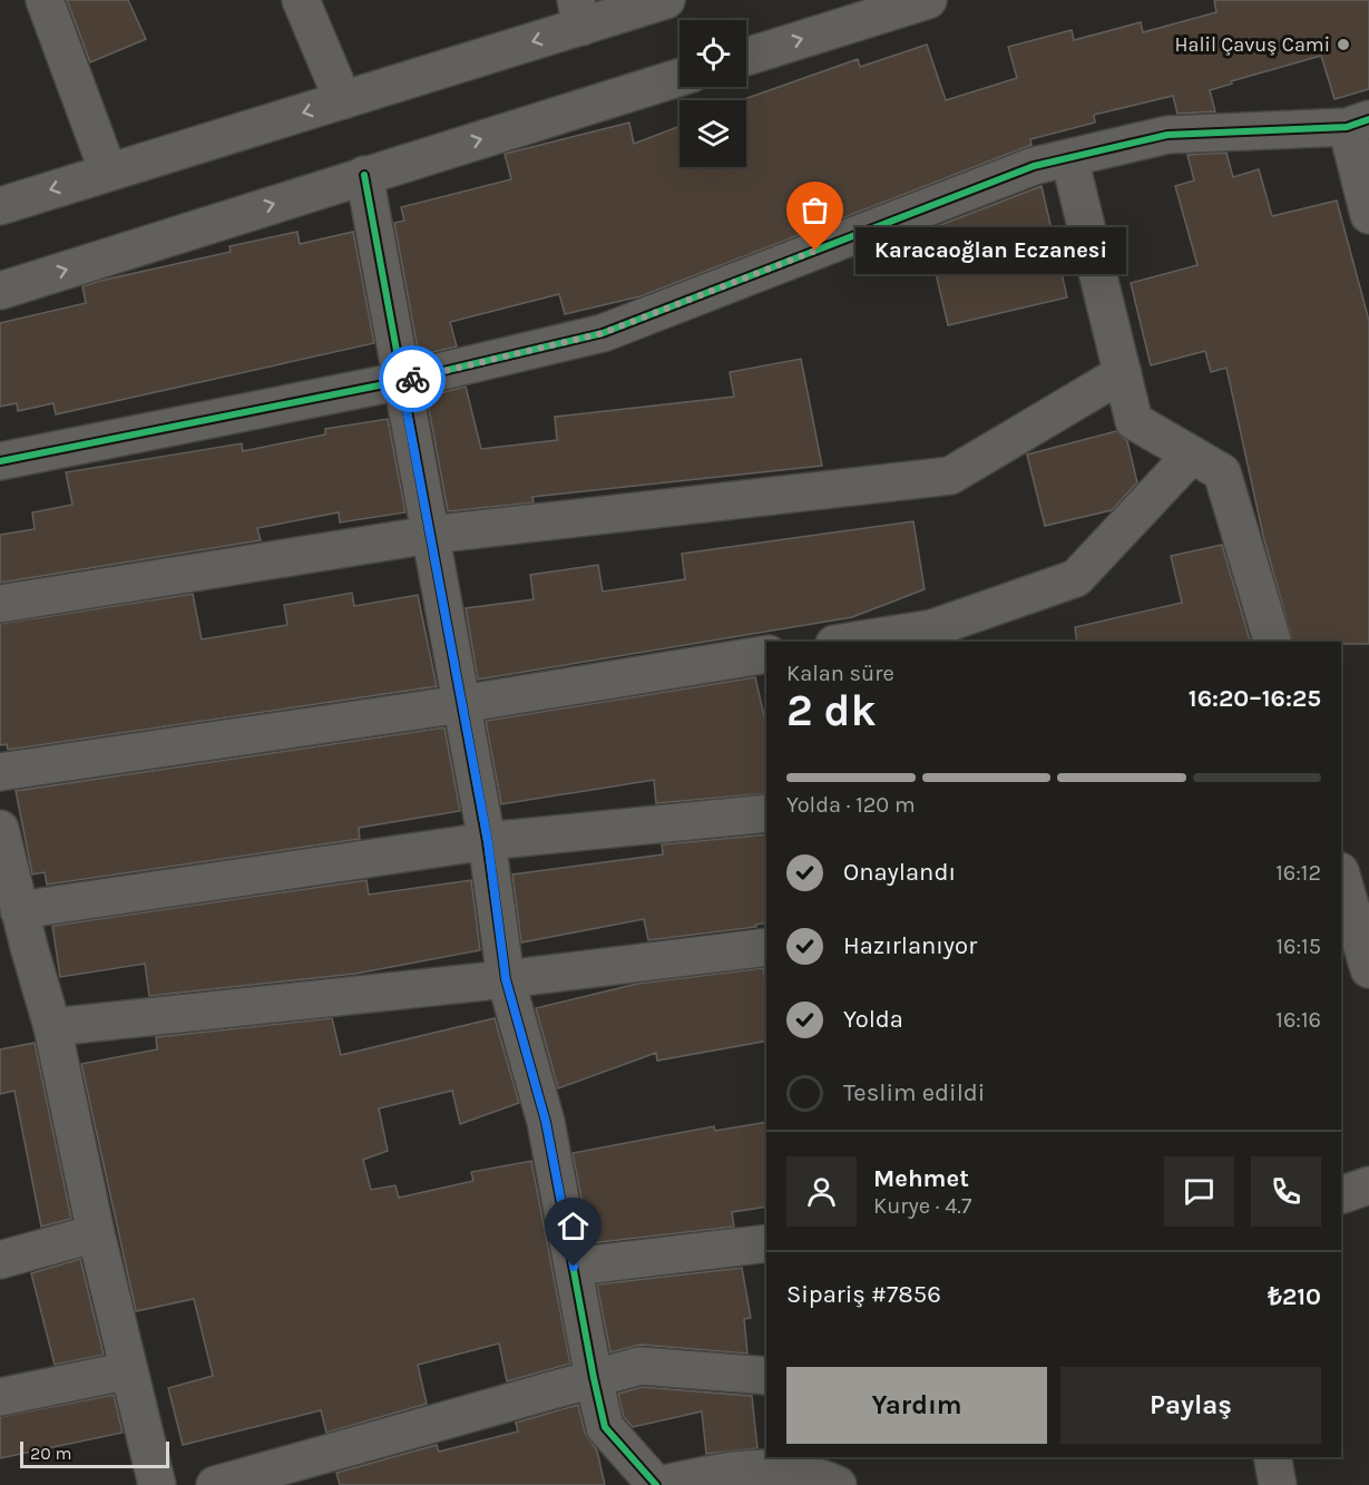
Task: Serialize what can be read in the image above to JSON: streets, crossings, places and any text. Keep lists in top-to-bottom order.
{
  "places": ["Halil Çavuş Cami", "Karacaoğlan Eczanesi"],
  "scale_bar": "20 m",
  "page": {
    "bubble": "Karacaoğlan Eczanesi",
    "heading": ["2 dk", "Kalan süre", "16:20–16:25"],
    "panel": [
      "Mehmet",
      "Kurye · 4.7",
      "Sipariş #7856",
      "₺210"
    ],
    "bar": "Yolda · 120 m",
    "list": [
      ["Onaylandı", "16:12"],
      ["Hazırlanıyor", "16:15"],
      ["Yolda", "16:16"],
      "Teslim edildi"
    ],
    "buttons": ["Yardım", "Paylaş"],
    "scale": "20 m"
  }
}
